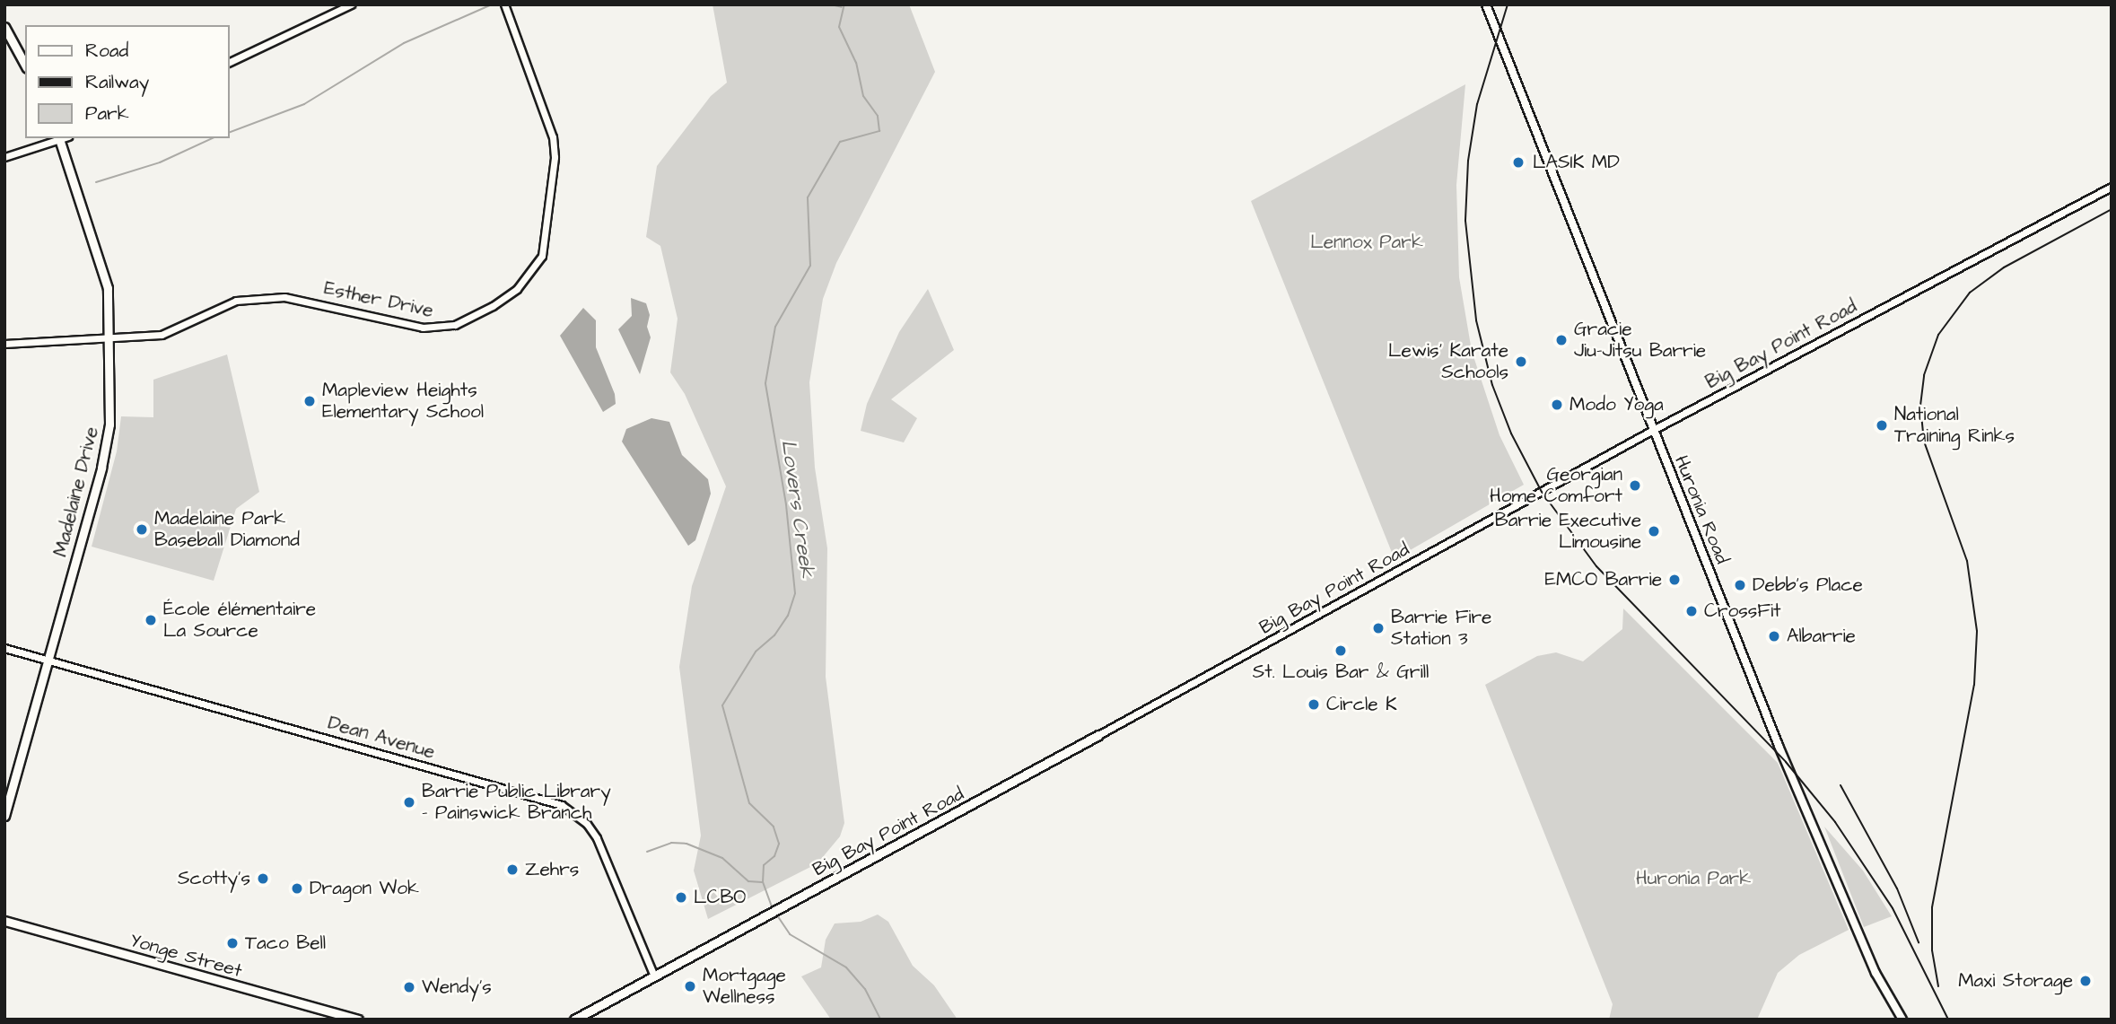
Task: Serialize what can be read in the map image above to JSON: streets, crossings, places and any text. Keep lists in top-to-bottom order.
{
  "streets": {
    "main road": [
      "Big Bay Point Road",
      "Madelaine Drive",
      "Huronia Road",
      "Yonge Street"
    ],
    "street": ["Esther Drive", "Dean Avenue"]
  },
  "crossings": [
    ["Esther Drive", "Madelaine Drive"],
    ["Big Bay Point Road", "Huronia Road"],
    ["Big Bay Point Road", "Dean Avenue"],
    ["Madelaine Drive", "Dean Avenue"]
  ],
  "water": ["Lovers Creek"],
  "parks": ["Lennox Park", "Huronia Park"],
  "places": [
    "LASIK MD",
    "Gracie Jiu-Jitsu Barrie",
    "Lewis’ Karate Schools",
    "Mapleview Heights Elementary School",
    "Modo Yoga",
    "National Training Rinks",
    "Georgian Home Comfort",
    "Madelaine Park Baseball Diamond",
    "Barrie Executive Limousine",
    "EMCO Barrie",
    "Debb's Place",
    "CrossFit",
    "École élémentaire La Source",
    "Barrie Fire Station 3",
    "Albarrie",
    "St. Louis Bar & Grill",
    "Circle K",
    "Barrie Public Library - Painswick Branch",
    "Zehrs",
    "Scotty's",
    "Dragon Wok",
    "LCBO",
    "Taco Bell",
    "Maxi Storage",
    "Mortgage Wellness",
    "Wendy's"
  ],
  "legend": ["Road", "Railway", "Park"]
}
